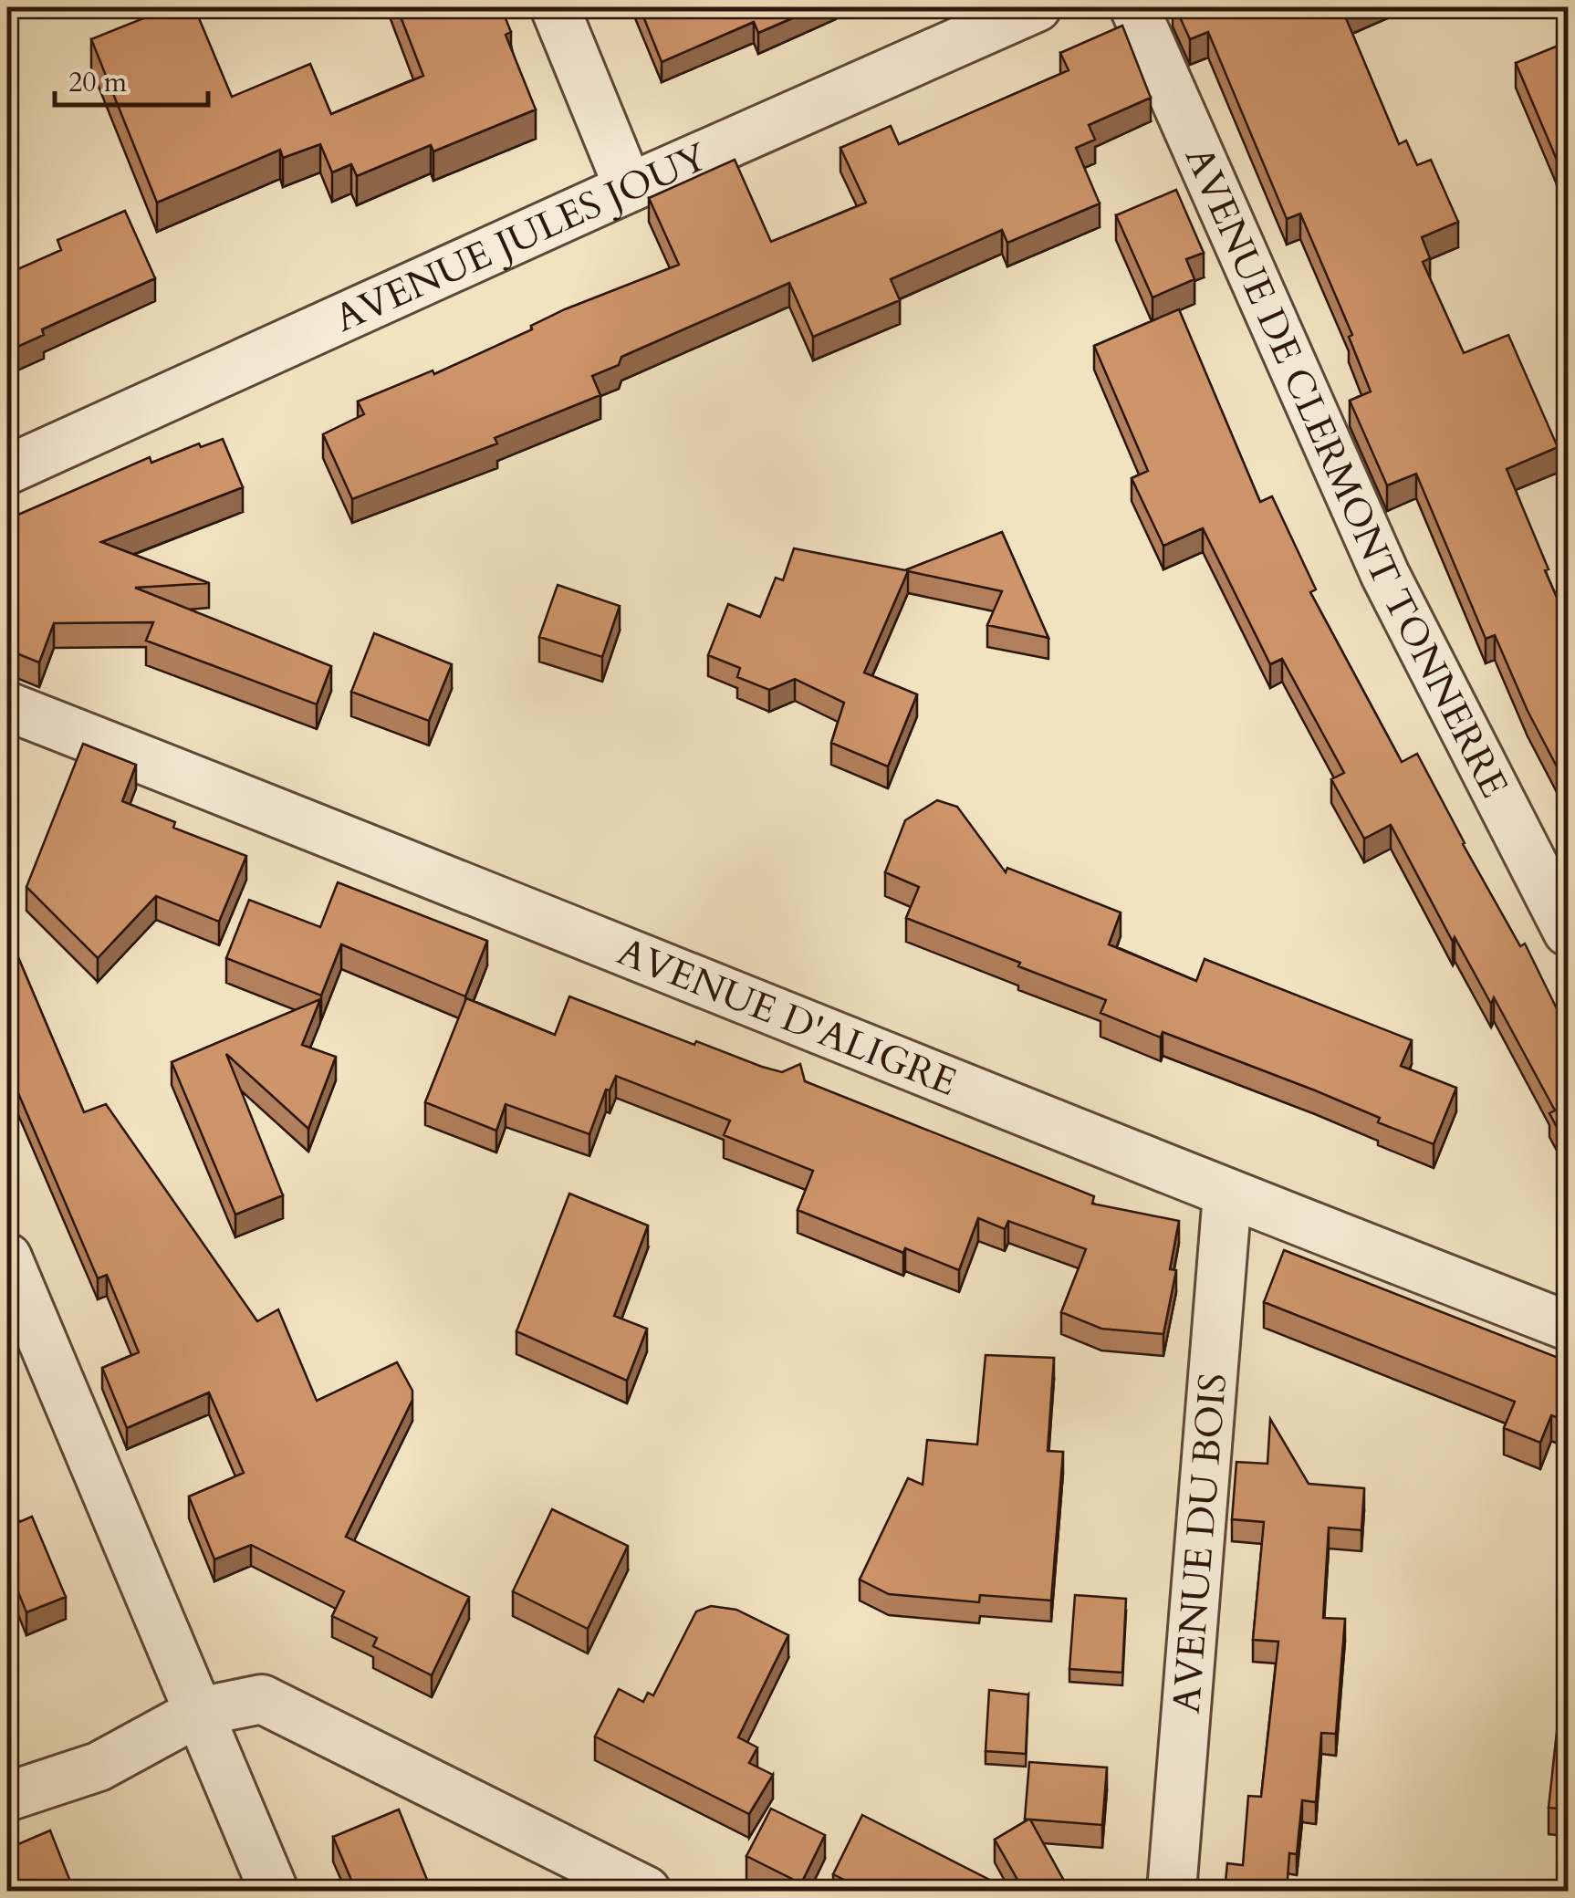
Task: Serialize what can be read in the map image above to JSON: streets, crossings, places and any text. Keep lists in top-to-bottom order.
{
  "streets": {
    "street": [
      "AVENUE JULES JOUY",
      "AVENUE DE CLERMONT TONNERRE",
      "AVENUE D'ALIGRE",
      "AVENUE DU BOIS"
    ]
  },
  "crossings": [
    ["AVENUE D'ALIGRE", "AVENUE DU BOIS"]
  ],
  "scale_bar": "20 m"
}
